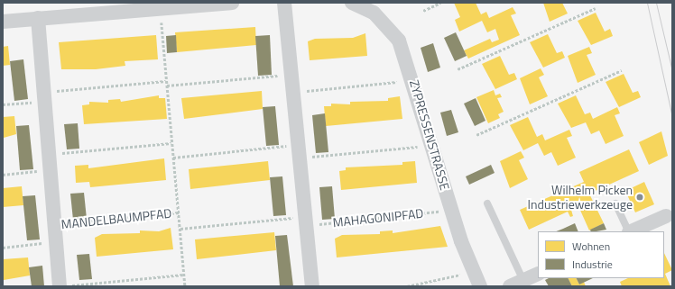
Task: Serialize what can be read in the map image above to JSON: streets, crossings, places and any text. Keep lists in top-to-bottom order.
{
  "streets": {
    "street": ["ZYPRESSENSTRASSE", "MANDELBAUMPFAD"],
    "path": ["MAHAGONIPFAD"]
  },
  "crossings": [
    ["ZYPRESSENSTRASSE", "MAHAGONIPFAD"]
  ],
  "places": ["Wilhelm Picken Industriewerkzeuge"],
  "legend": ["Wohnen", "Industrie"]
}
